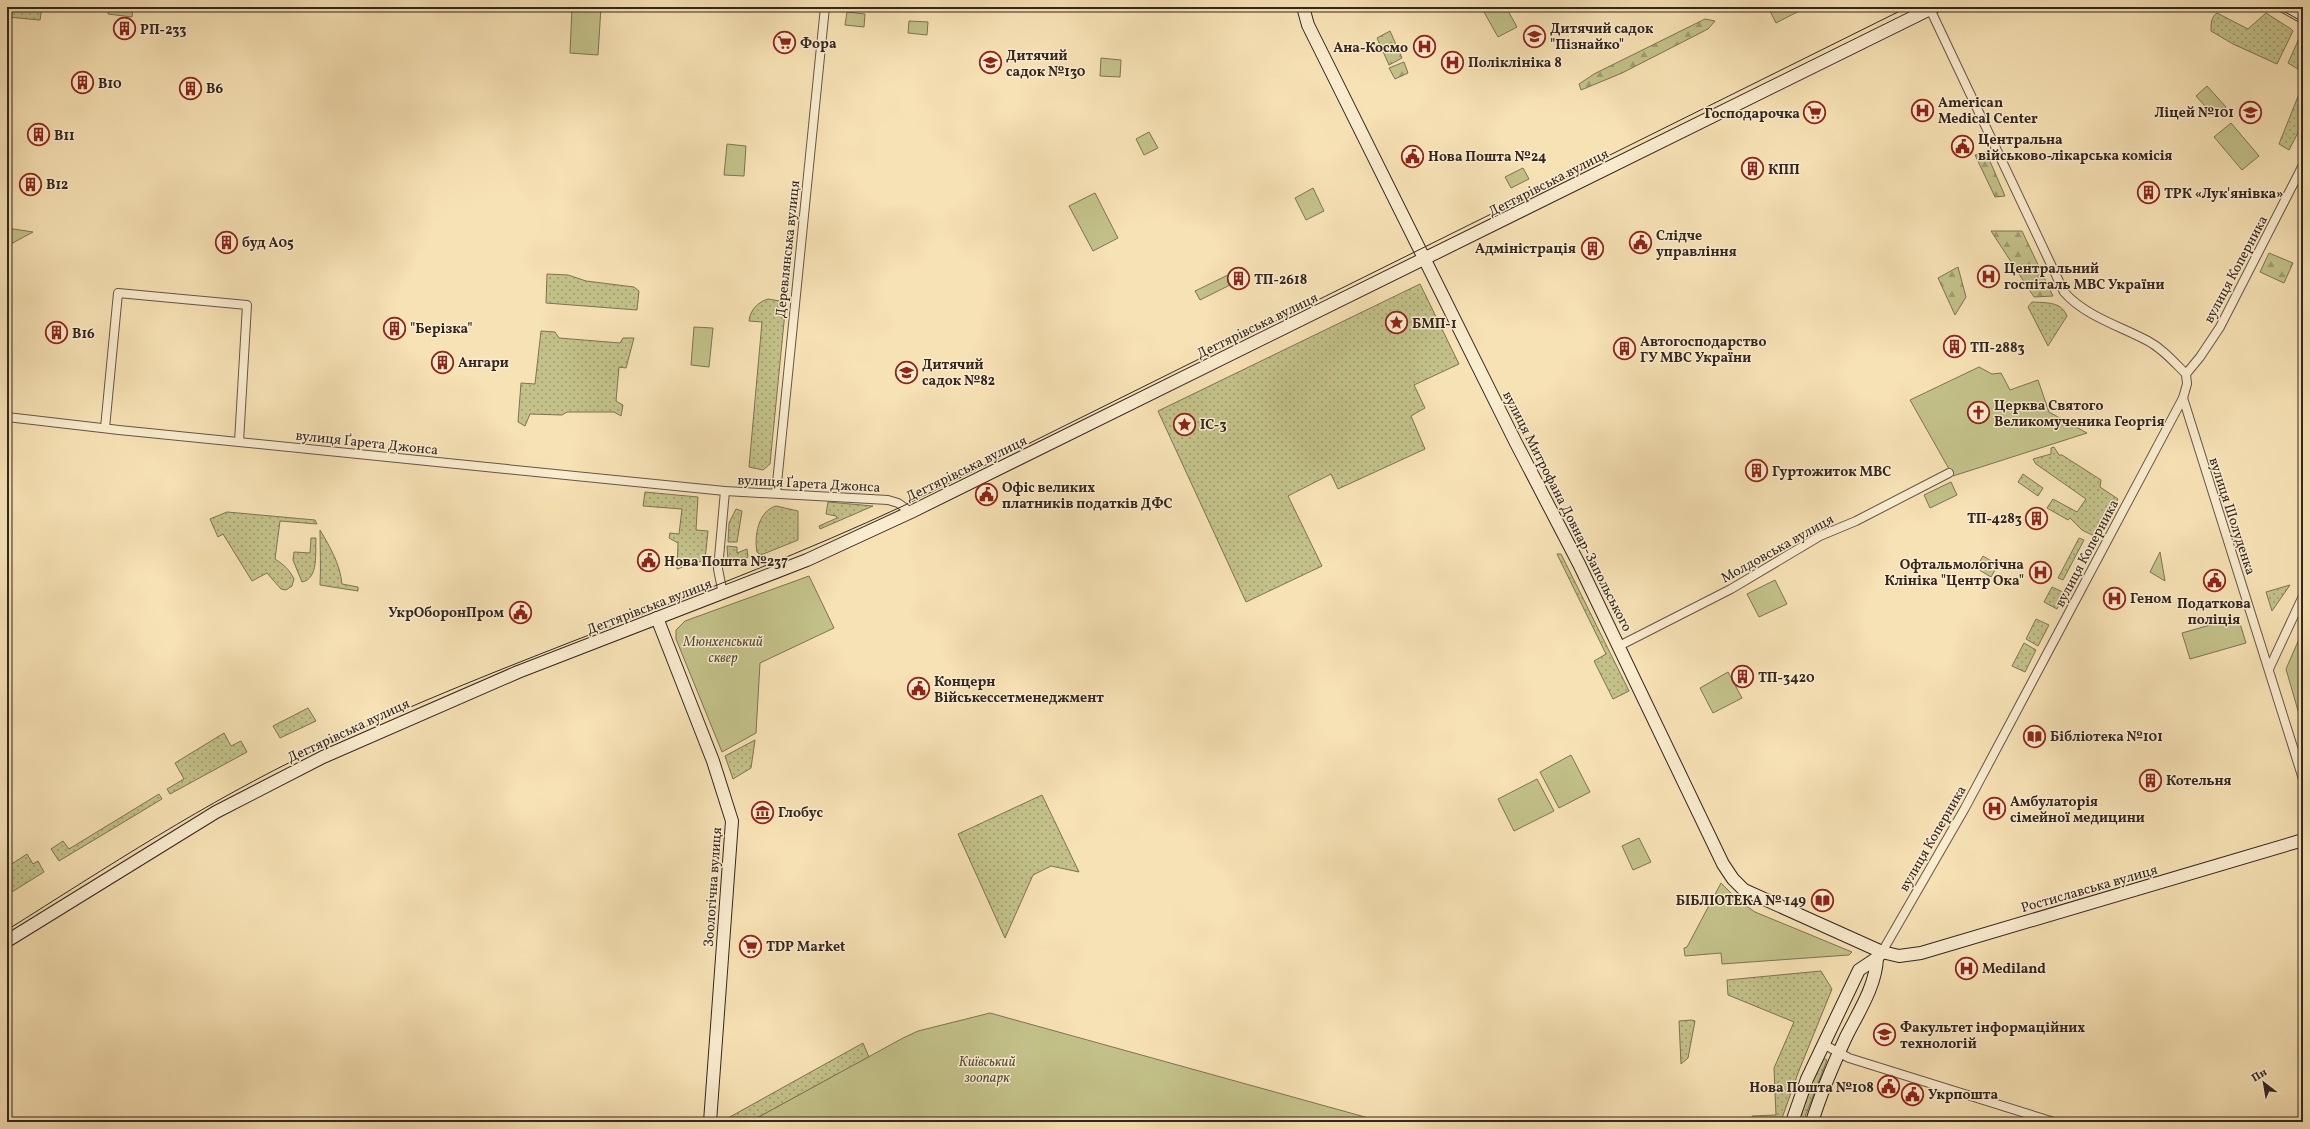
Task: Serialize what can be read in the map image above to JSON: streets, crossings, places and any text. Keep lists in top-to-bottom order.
{
  "streets": {
    "street": [
      "Дегтярівська вулиця",
      "Деревлянська вулиця",
      "вулиця Коперника",
      "вулиця Ґарета Джонса",
      "вулиця Митрофана Довнар-Запольського",
      "вулиця Шолуденка",
      "Молдовська вулиця",
      "Зоологічна вулиця",
      "Ростиславська вулиця"
    ]
  },
  "crossings": [
    ["Дегтярівська вулиця", "вулиця Ґарета Джонса"],
    ["Дегтярівська вулиця", "вулиця Митрофана Довнар-Запольського"],
    ["Дегтярівська вулиця", "Зоологічна вулиця"],
    ["Деревлянська вулиця", "вулиця Ґарета Джонса"],
    ["вулиця Коперника", "вулиця Митрофана Довнар-Запольського"],
    ["вулиця Коперника", "вулиця Шолуденка"],
    ["вулиця Коперника", "Ростиславська вулиця"],
    ["вулиця Митрофана Довнар-Запольського", "Молдовська вулиця"],
    ["вулиця Митрофана Довнар-Запольського", "Ростиславська вулиця"]
  ],
  "parks": ["Мюнхенський сквер", "Київський зоопарк"],
  "places": {
    "building": [
      "РП-233",
      "B10",
      "B6",
      "B11",
      "КПП",
      "B12",
      "ТРК «Лук'янівка»",
      "буд А05",
      "Адміністрація",
      "ТП-2618",
      "\"Берізка\"",
      "B16",
      "ТП-2883",
      "Автогосподарство ГУ МВС України",
      "Ангари",
      "Гуртожиток МВС",
      "ТП-4283",
      "ТП-3420",
      "Котельня"
    ],
    "school or university": [
      "Дитячий садок \"Пізнайко\"",
      "Дитячий садок №130",
      "Ліцей №101",
      "Дитячий садок №82",
      "Факультет інформаційних технологій"
    ],
    "supermarket": ["Фора", "Господарочка", "TDP Market"],
    "hospital": [
      "Ана-Космо",
      "Поліклініка 8",
      "American Medical Center",
      "Центральний госпіталь МВС України",
      "Офтальмологічна Клініка \"Центр Ока\"",
      "Геном",
      "Амбулаторія сімейної медицини",
      "Mediland"
    ],
    "public building": [
      "Центральна військово-лікарська комісія",
      "Нова Пошта №24",
      "Слідче управління",
      "Офіс великих платників податків ДФС",
      "Нова Пошта №237",
      "Податкова поліція",
      "УкрОборонПром",
      "Концерн Військессетменеджмент",
      "Нова Пошта №108",
      "Укрпошта"
    ],
    "place": ["БМП-1", "ІС-3"],
    "church": ["Церква Святого Великомученика Георгія"],
    "library": ["Бібліотека №101", "БІБЛІОТЕКА № 149"],
    "museum": ["Глобус"]
  },
  "north": "top left"
}
